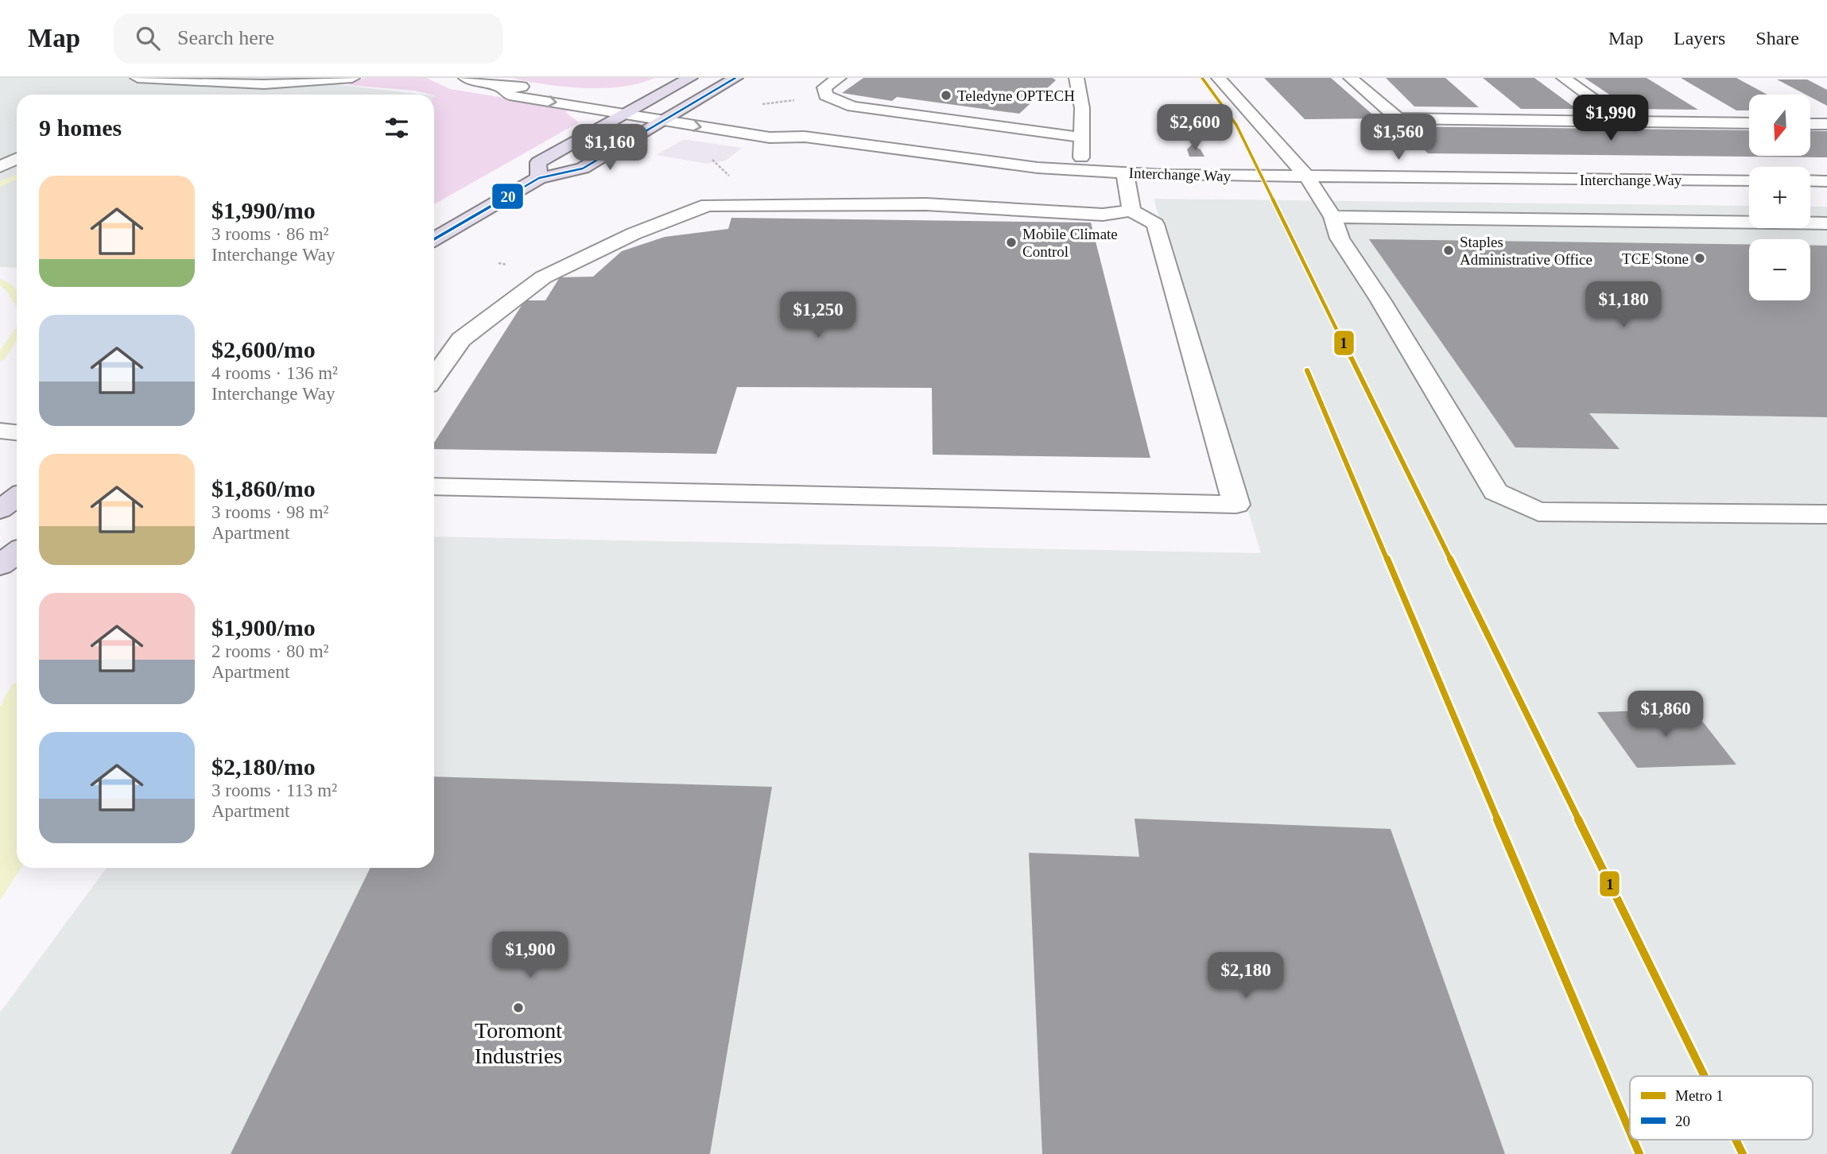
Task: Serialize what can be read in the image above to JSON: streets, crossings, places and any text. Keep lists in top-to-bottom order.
{
  "streets": {
    "street": ["Interchange Way"]
  },
  "places": [
    "Teledyne OPTECH",
    "Mobile Climate Control",
    "Staples Administrative Office",
    "TCE Stone",
    "Toromont Industries"
  ],
  "lines": ["metro line 1", "transit line 20"],
  "legend": ["Metro 1", "20"],
  "north": "bottom",
  "page": {
    "header": "Map",
    "search": "Search here",
    "nav": ["Map", "Layers", "Share"],
    "map_buttons": ["+", "−"],
    "price": [
      "$1,990",
      "$2,600",
      "$1,560",
      "$1,160",
      "$1,180",
      "$1,250",
      "$1,860",
      "$1,900",
      "$2,180"
    ],
    "heading": "9 homes",
    "list": [
      {
        "name": "$1,990/mo",
        "note": "3 rooms · 86 m² · Interchange Way"
      },
      {
        "name": "$2,600/mo",
        "note": "4 rooms · 136 m² · Interchange Way"
      },
      {
        "name": "$1,860/mo",
        "note": "3 rooms · 98 m² · Apartment"
      },
      {
        "name": "$1,900/mo",
        "note": "2 rooms · 80 m² · Apartment"
      },
      {
        "name": "$2,180/mo",
        "note": "3 rooms · 113 m² · Apartment"
      }
    ]
  }
}
